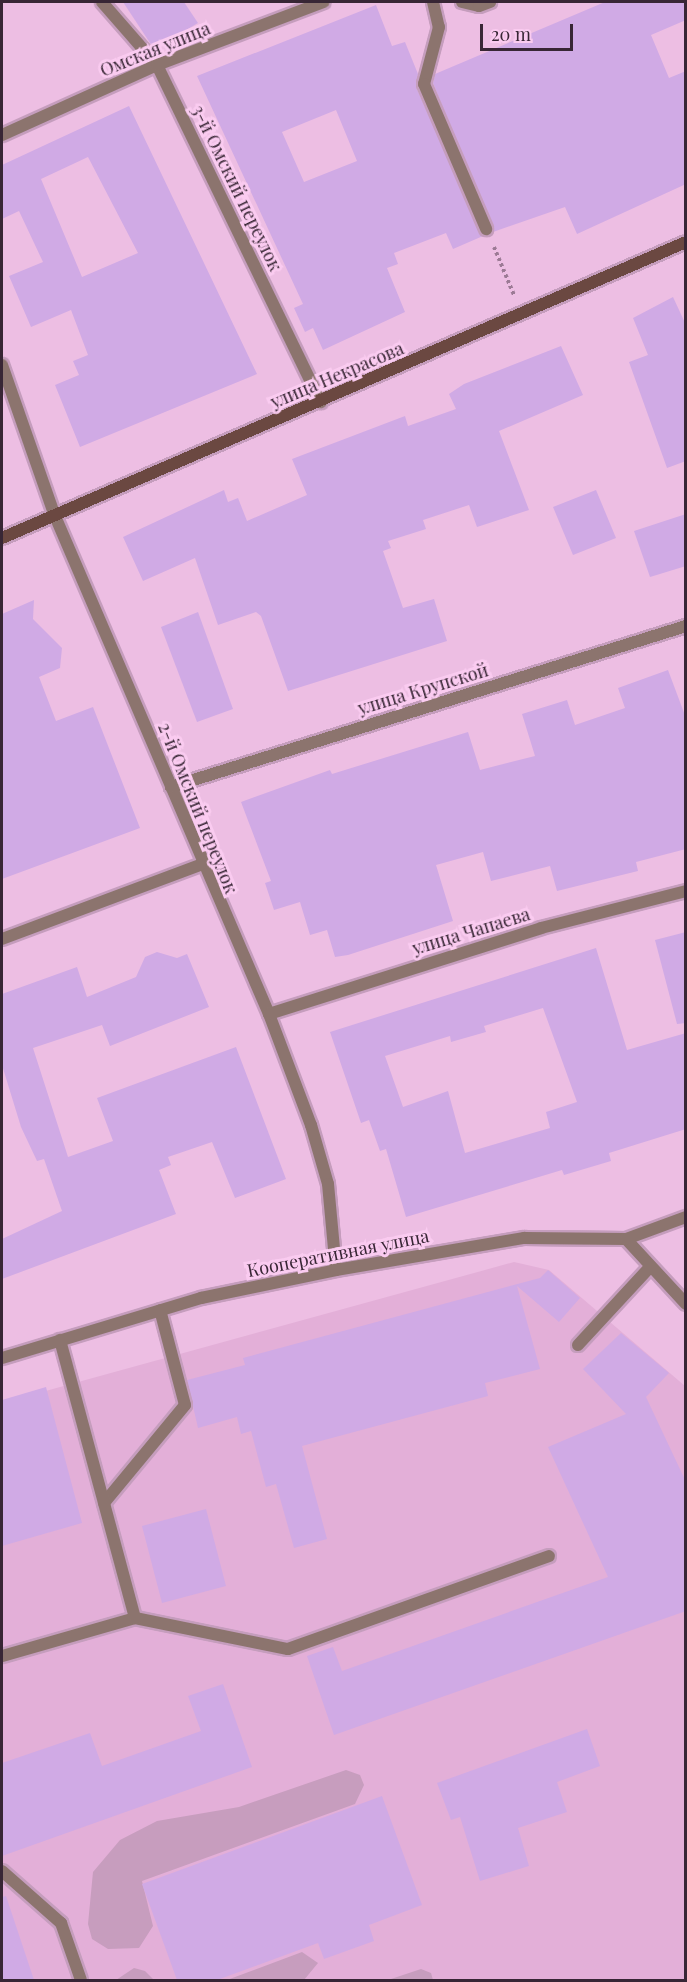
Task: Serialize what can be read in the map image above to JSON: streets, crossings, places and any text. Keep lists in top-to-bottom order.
{
  "streets": {
    "street": [
      "Омская улица",
      "3-й Омский переулок",
      "улица Некрасова",
      "улица Крупской",
      "2-й Омский переулок",
      "улица Чапаева",
      "Кооперативная улица"
    ]
  },
  "crossings": [
    ["Омская улица", "3-й Омский переулок"],
    ["3-й Омский переулок", "улица Некрасова"],
    ["улица Некрасова", "2-й Омский переулок"],
    ["улица Крупской", "2-й Омский переулок"],
    ["2-й Омский переулок", "улица Чапаева"],
    ["2-й Омский переулок", "Кооперативная улица"]
  ],
  "scale_bar": "20 m"
}
